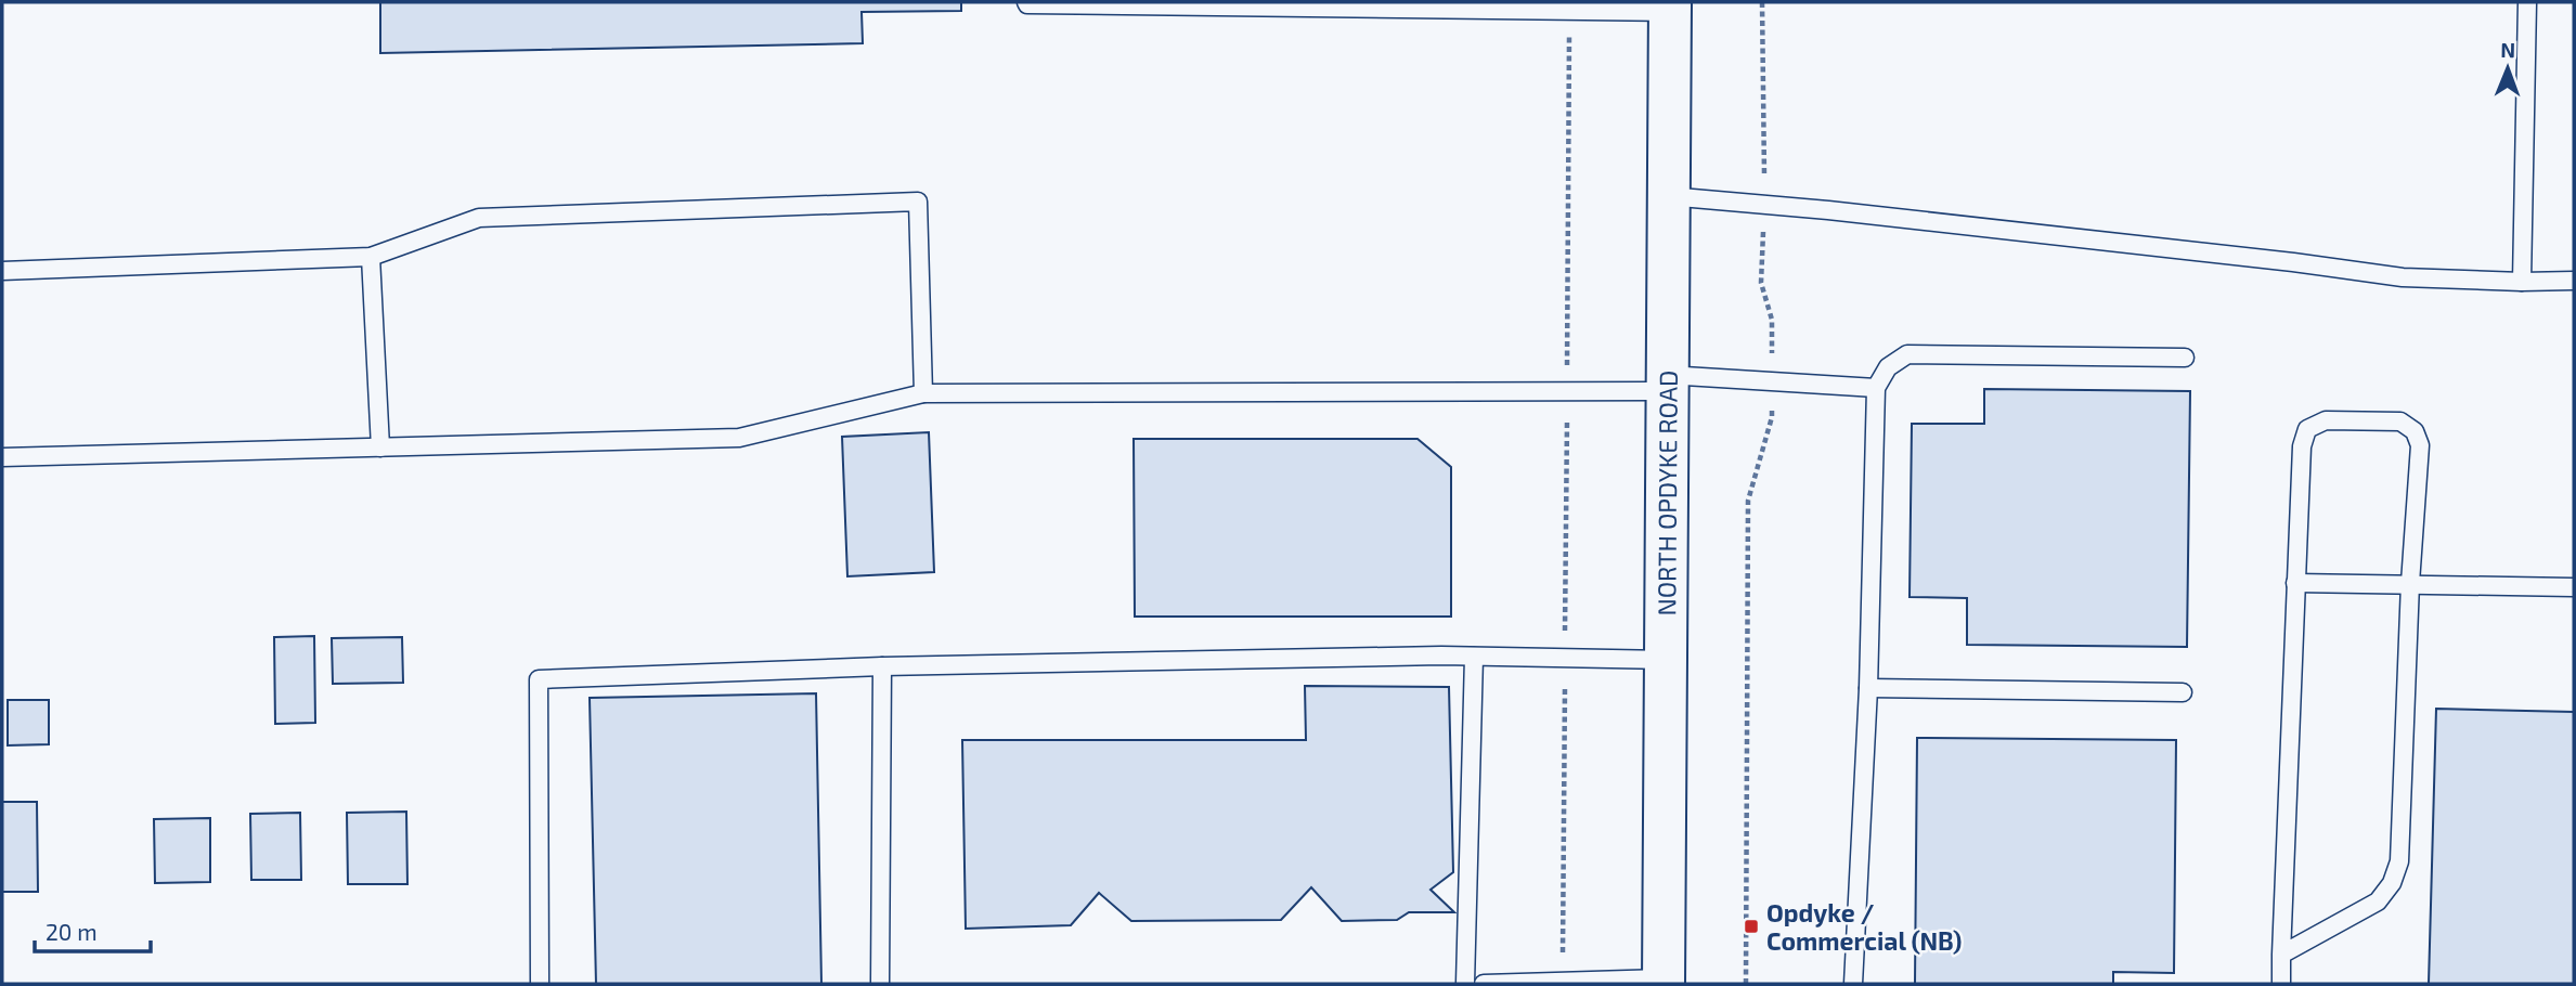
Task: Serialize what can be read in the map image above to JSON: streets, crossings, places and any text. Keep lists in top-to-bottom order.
{
  "streets": {
    "main road": ["NORTH OPDYKE ROAD"]
  },
  "places": {
    "transit": ["Opdyke / Commercial (NB)"]
  },
  "scale_bar": "20 m",
  "north": "top"
}
